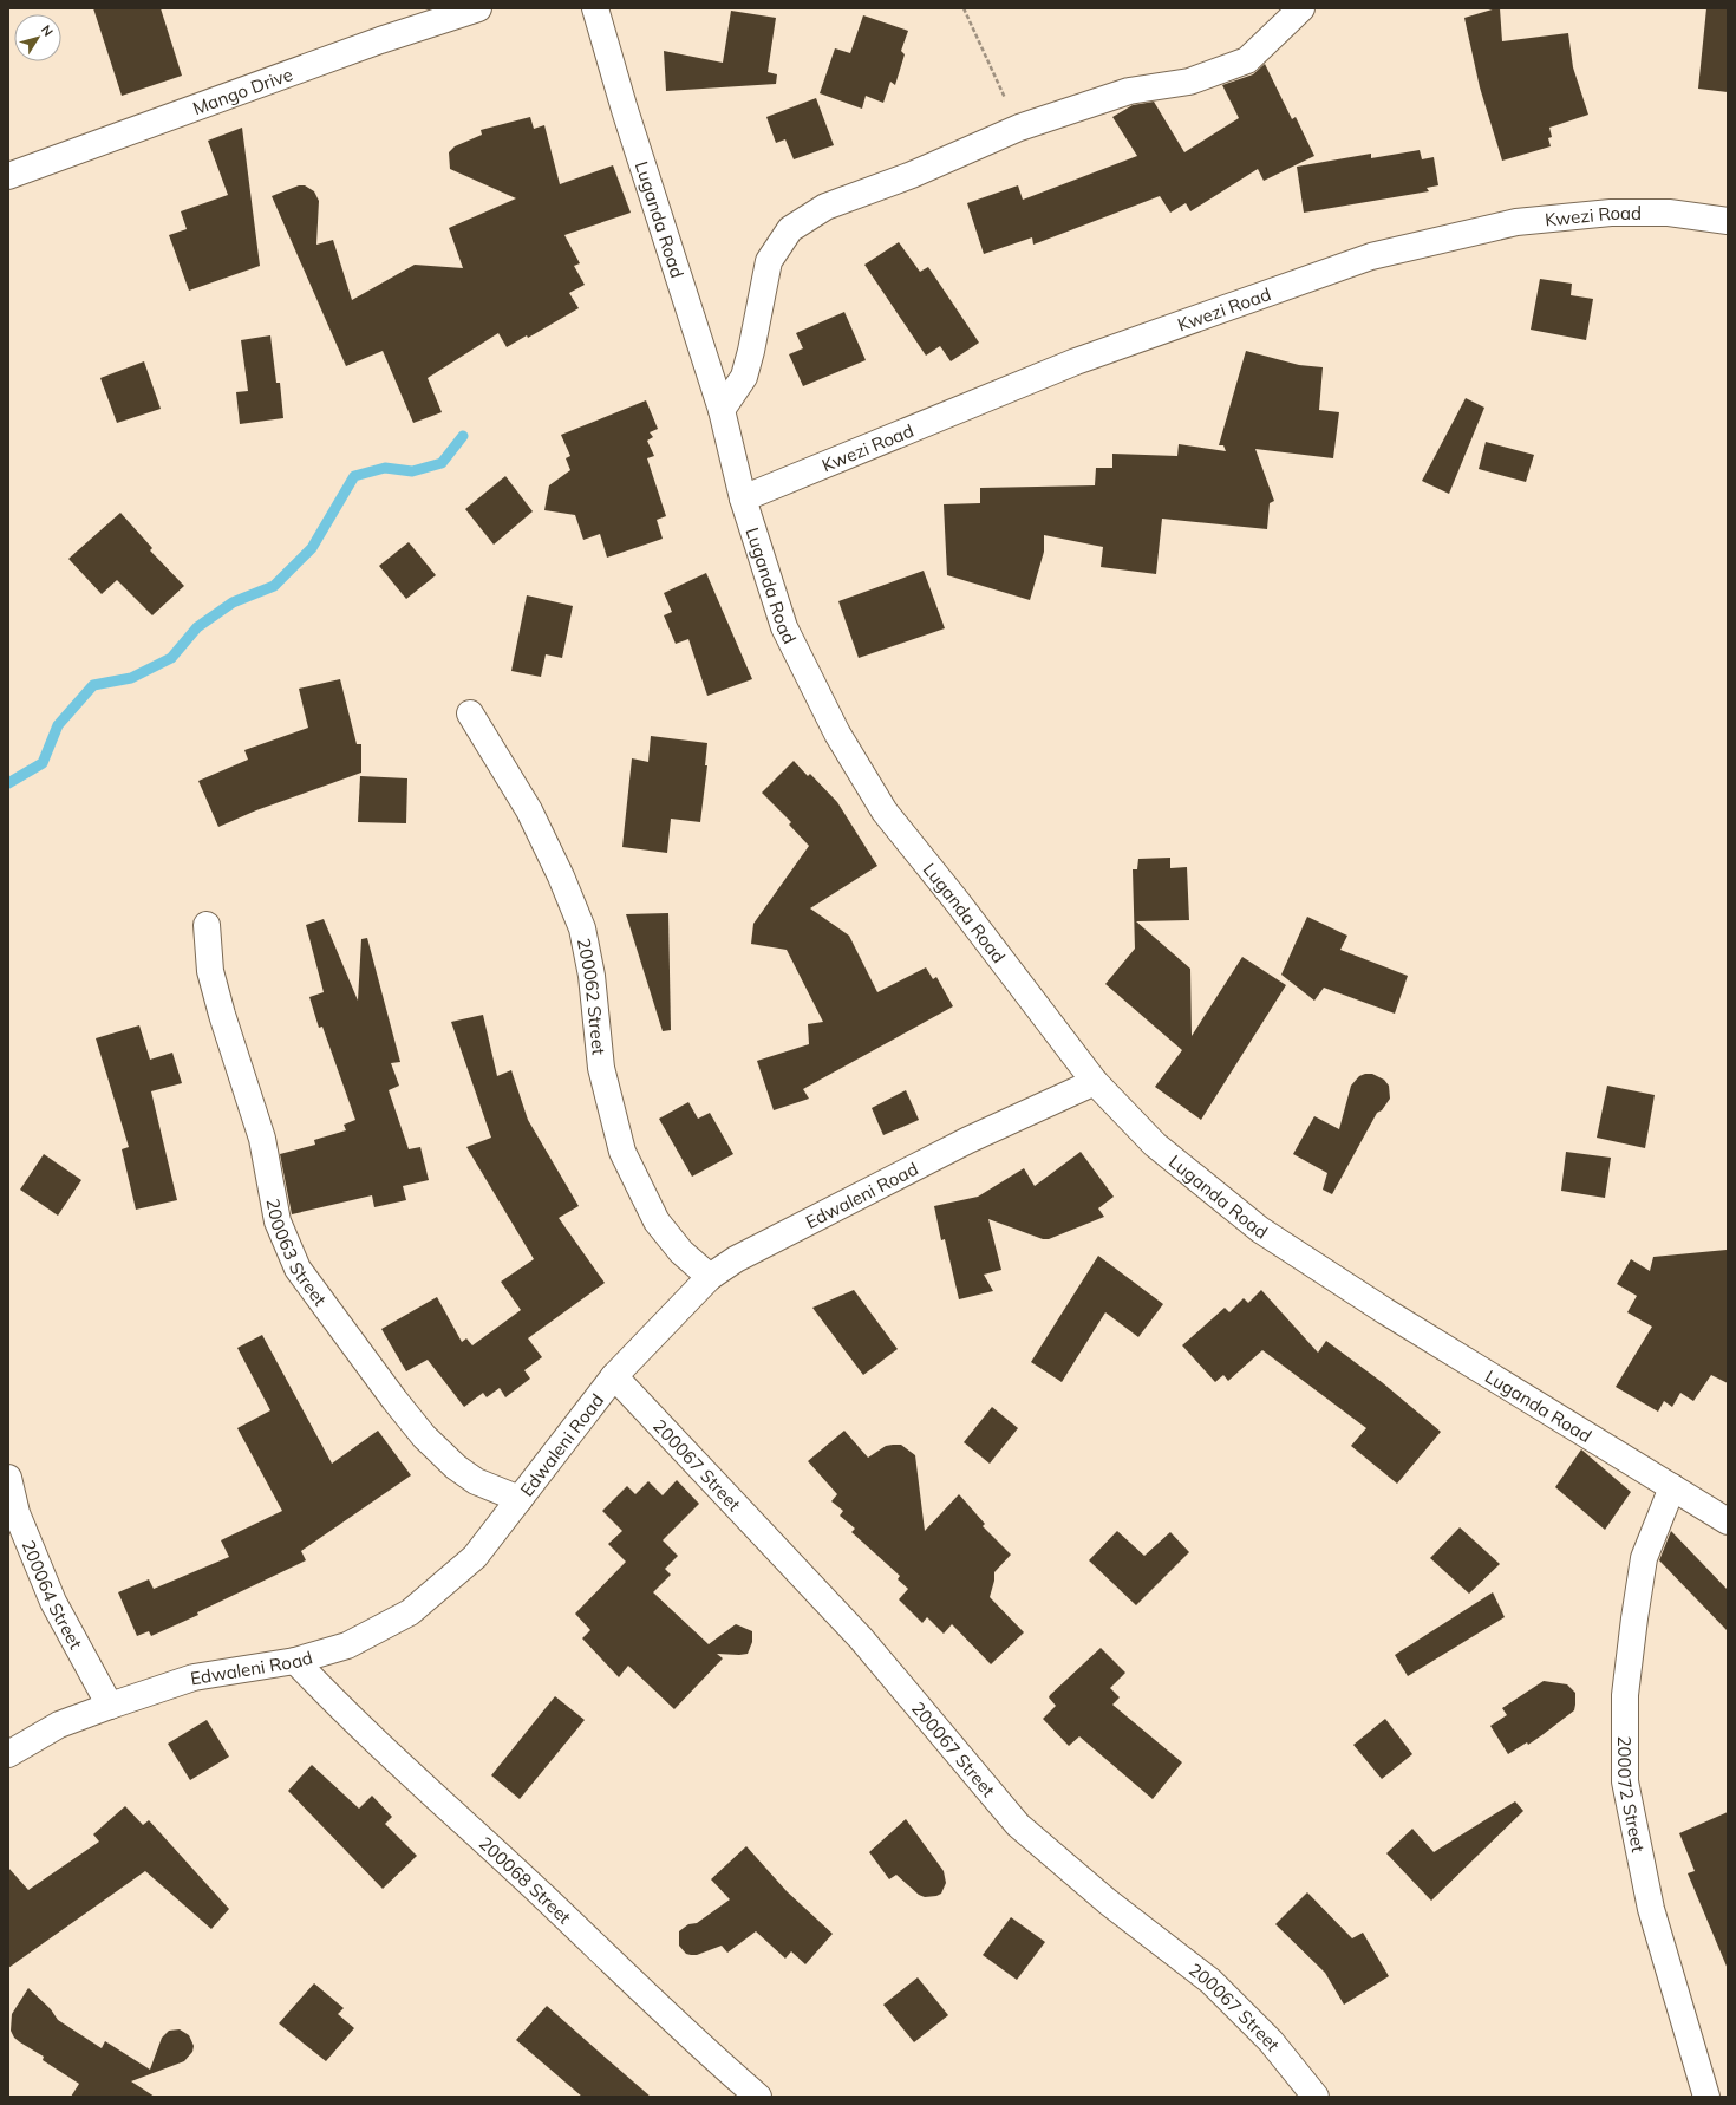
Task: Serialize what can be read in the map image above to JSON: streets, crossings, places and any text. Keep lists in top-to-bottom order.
{
  "streets": {
    "street": [
      "Mango Drive",
      "Kwezi Road",
      "Luganda Road",
      "200062 Street",
      "Edwaleni Road",
      "200063 Street",
      "200067 Street",
      "200064 Street",
      "200072 Street",
      "200068 Street"
    ]
  },
  "crossings": [
    ["Kwezi Road", "Luganda Road"],
    ["Luganda Road", "Edwaleni Road"],
    ["Luganda Road", "200072 Street"],
    ["200062 Street", "Edwaleni Road"],
    ["Edwaleni Road", "200063 Street"],
    ["Edwaleni Road", "200067 Street"],
    ["Edwaleni Road", "200064 Street"],
    ["Edwaleni Road", "200068 Street"]
  ],
  "north": "top right"
}
